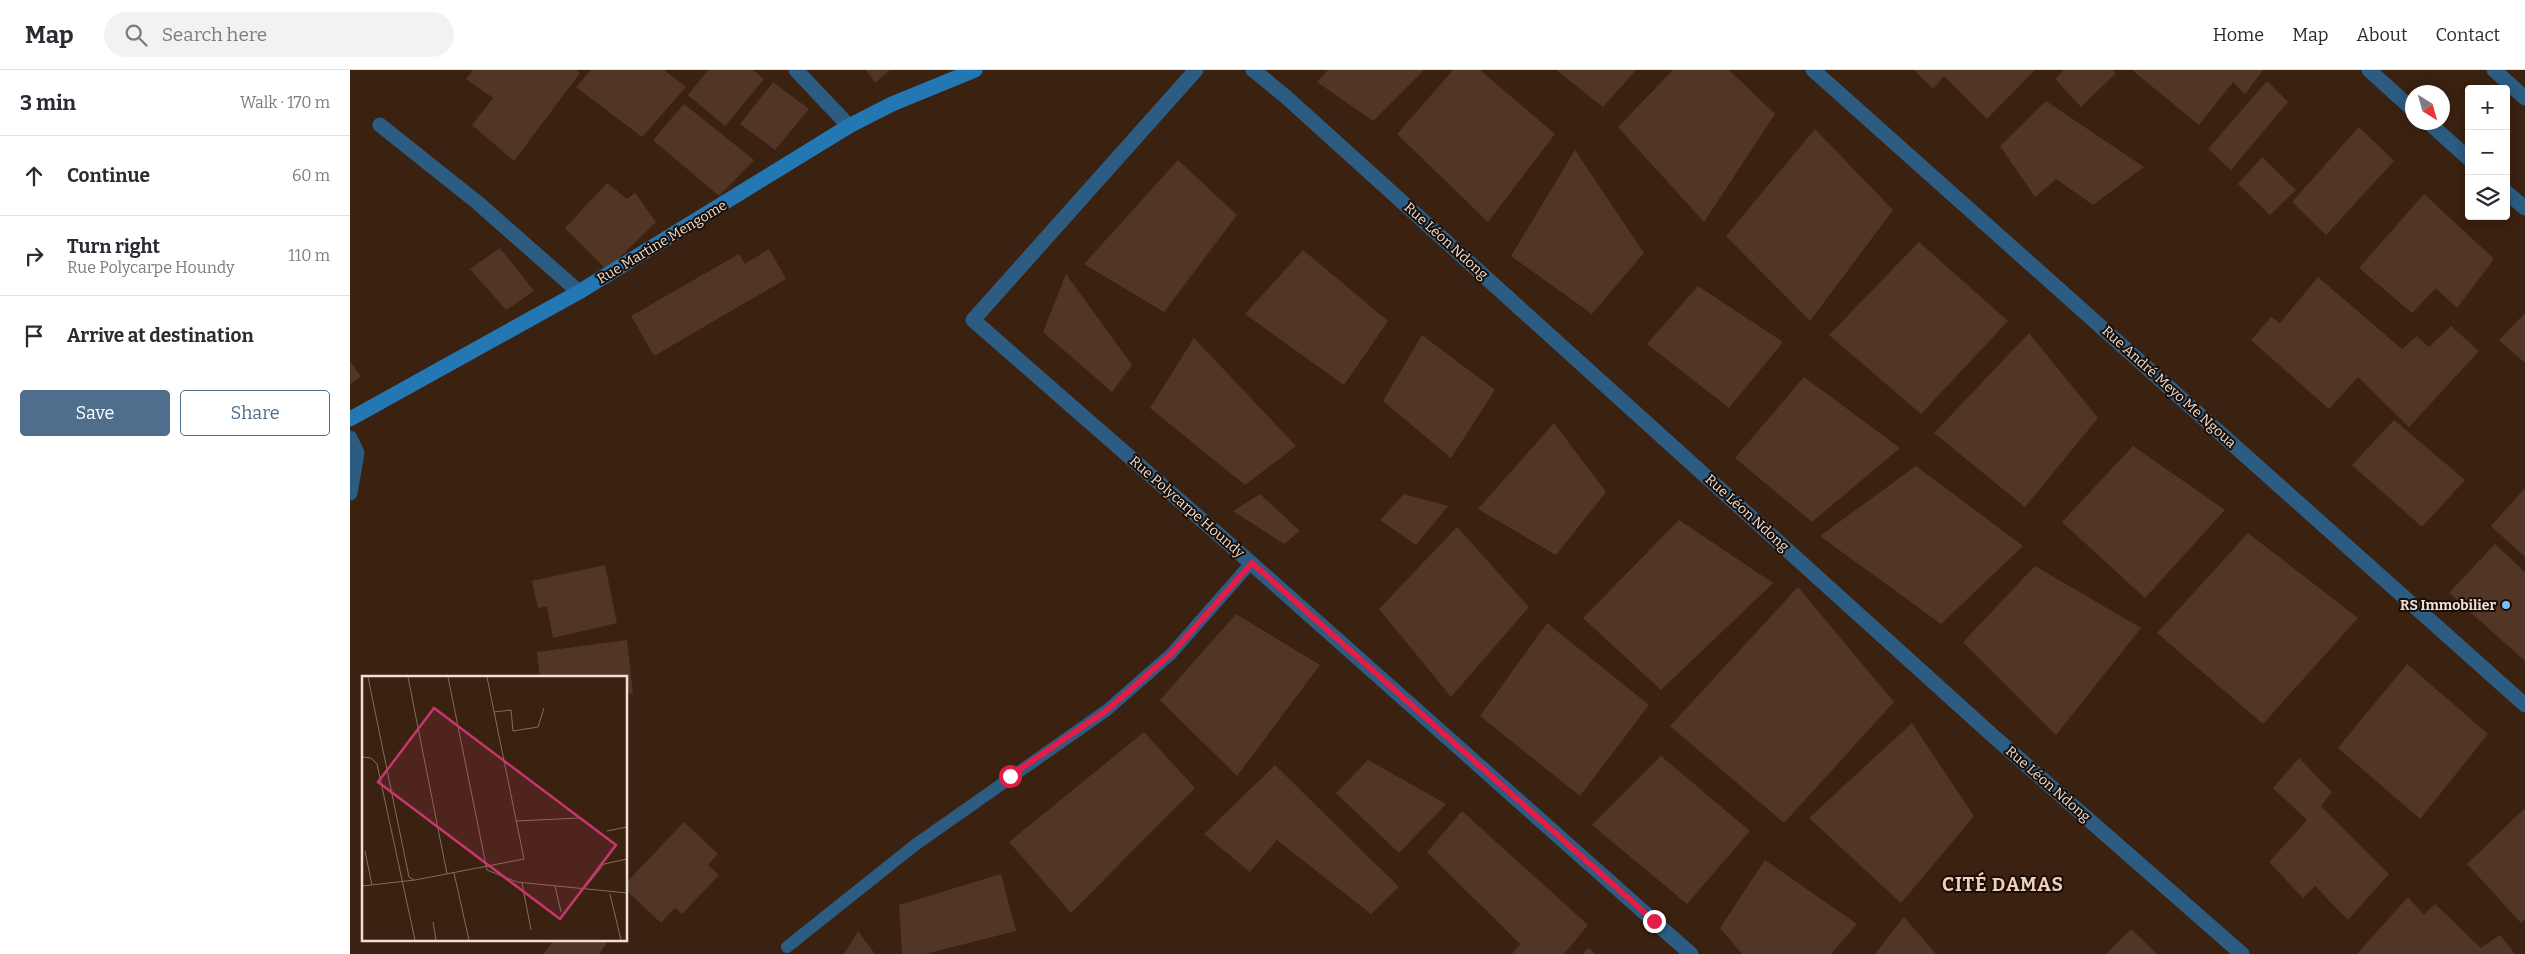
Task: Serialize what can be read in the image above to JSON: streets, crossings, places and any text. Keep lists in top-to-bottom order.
{
  "streets": {
    "street": [
      "Rue Léon Ndong",
      "Rue Martine Mengome",
      "Rue André Meyo Me Ngoua",
      "Rue Polycarpe Houndy"
    ]
  },
  "districts": ["CITÉ DAMAS"],
  "places": ["RS Immobilier"],
  "north": "bottom right",
  "page": {
    "header": "Map",
    "search": "Search here",
    "nav": [
      "Home",
      "Map",
      "About",
      "Contact"
    ],
    "heading": ["3 min", "Walk · 170 m"],
    "map_buttons": ["+", "−"],
    "list": [
      ["Continue", "60 m"],
      ["Turn right", "Rue Polycarpe Houndy", "110 m"],
      "Arrive at destination"
    ],
    "buttons": ["Save", "Share"]
  }
}
